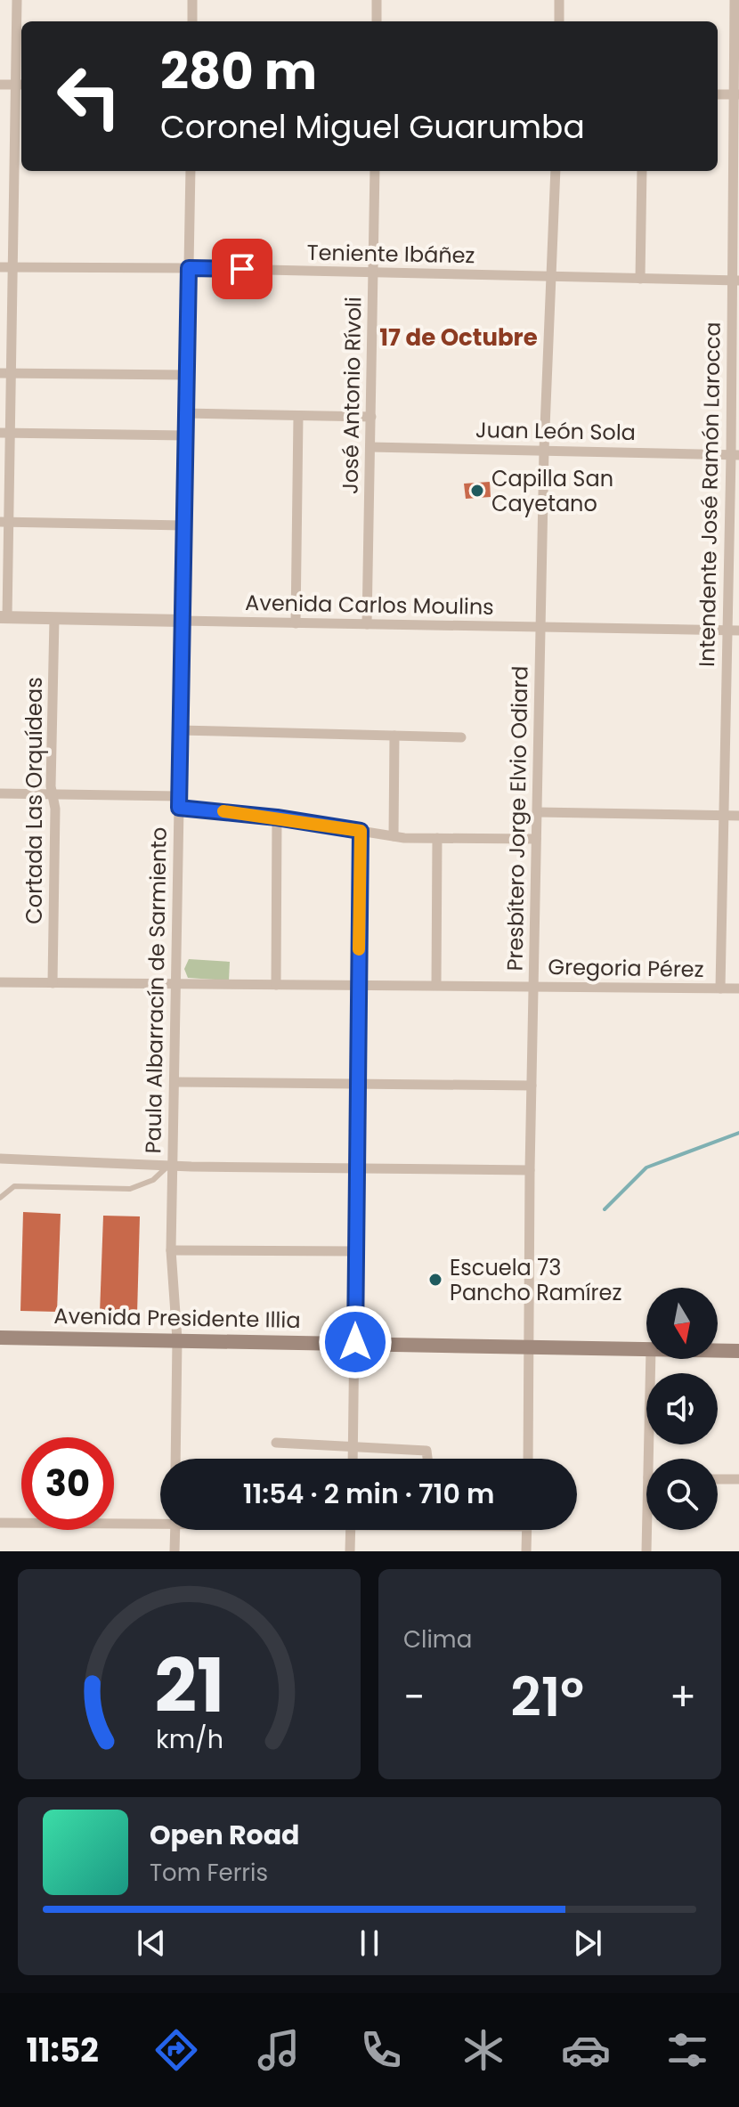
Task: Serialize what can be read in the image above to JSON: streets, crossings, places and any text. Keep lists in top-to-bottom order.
{
  "streets": {
    "main road": ["Avenida Presidente Illia"],
    "street": [
      "Teniente Ibáñez",
      "José Antonio Rívoli",
      "Juan León Sola",
      "Intendente José Ramón Larocca",
      "Avenida Carlos Moulins",
      "Cortada Las Orquídeas",
      "Presbítero Jorge Elvio Odiard",
      "Gregoria Pérez",
      "Paula Albarracín de Sarmiento"
    ]
  },
  "crossings": [
    ["Teniente Ibáñez", "José Antonio Rívoli"],
    ["Teniente Ibáñez", "Intendente José Ramón Larocca"],
    ["Teniente Ibáñez", "Presbítero Jorge Elvio Odiard"],
    ["Teniente Ibáñez", "Paula Albarracín de Sarmiento"],
    ["José Antonio Rívoli", "Juan León Sola"],
    ["José Antonio Rívoli", "Avenida Carlos Moulins"],
    ["Juan León Sola", "Intendente José Ramón Larocca"],
    ["Juan León Sola", "Presbítero Jorge Elvio Odiard"],
    ["Intendente José Ramón Larocca", "Avenida Carlos Moulins"],
    ["Intendente José Ramón Larocca", "Gregoria Pérez"],
    ["Avenida Carlos Moulins", "Cortada Las Orquídeas"],
    ["Avenida Carlos Moulins", "Presbítero Jorge Elvio Odiard"],
    ["Avenida Carlos Moulins", "Paula Albarracín de Sarmiento"],
    ["Cortada Las Orquídeas", "Gregoria Pérez"],
    ["Presbítero Jorge Elvio Odiard", "Gregoria Pérez"],
    ["Presbítero Jorge Elvio Odiard", "Avenida Presidente Illia"],
    ["Gregoria Pérez", "Paula Albarracín de Sarmiento"],
    ["Paula Albarracín de Sarmiento", "Avenida Presidente Illia"]
  ],
  "districts": ["17 de Octubre"],
  "places": ["Capilla San Cayetano", "Escuela 73 Pancho Ramírez"],
  "north": "bottom",
  "page": {
    "turn": ["280 m", "Coronel Miguel Guarumba"],
    "limit": "30",
    "trip": "11:54 · 2 min · 710 m",
    "tile": "Clima",
    "heat": ["−", "21°", "+"],
    "song": ["Open Road", "Tom Ferris"],
    "tabs": "11:52",
    "gauge": ["21", "km/h"]
  }
}
